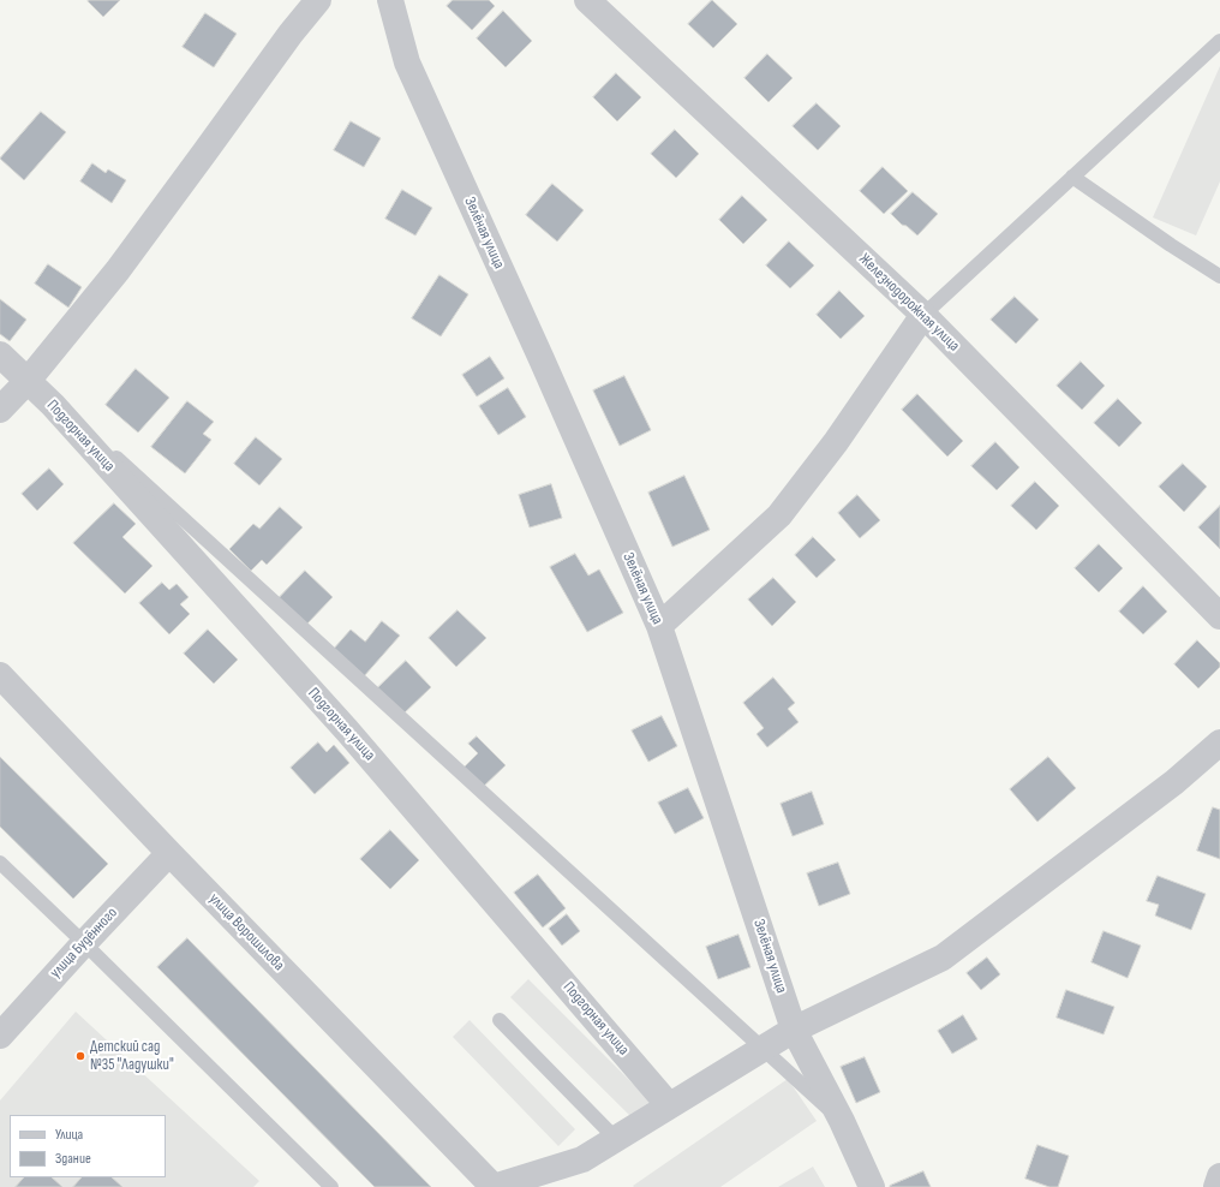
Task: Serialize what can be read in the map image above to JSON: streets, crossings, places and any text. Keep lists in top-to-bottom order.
{
  "streets": {
    "street": [
      "Зелёная улица",
      "Железнодорожная улица",
      "Подгорная улица",
      "улица Ворошилова",
      "улица Будённого"
    ]
  },
  "crossings": [
    ["улица Ворошилова", "улица Будённого"]
  ],
  "places": ["Детский сад №35 \"Ладушки\""],
  "legend": ["Улица", "Здание"]
}
